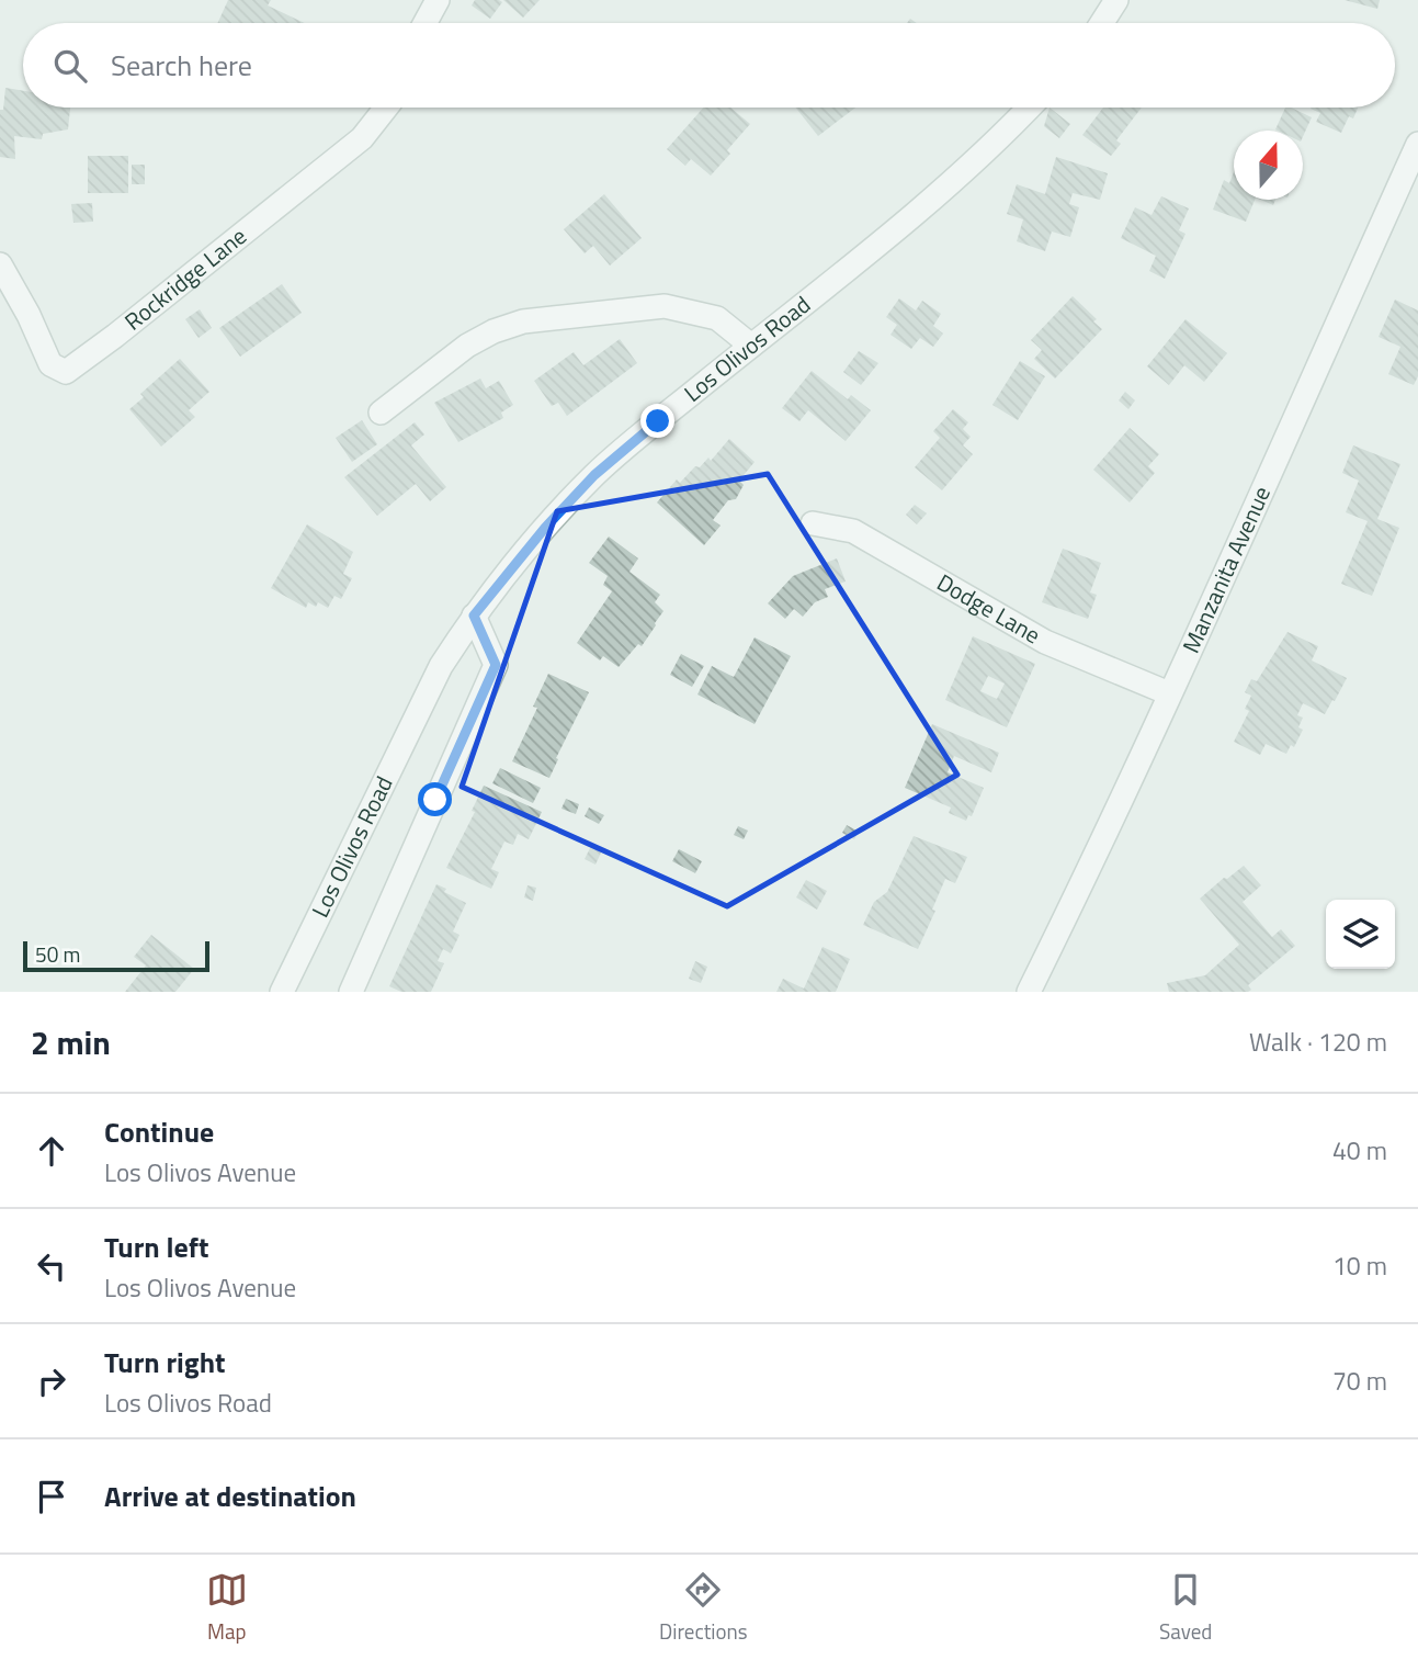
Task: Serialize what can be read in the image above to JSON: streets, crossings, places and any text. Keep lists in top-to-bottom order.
{
  "streets": {
    "street": [
      "Rockridge Lane",
      "Los Olivos Road",
      "Manzanita Avenue",
      "Dodge Lane"
    ]
  },
  "crossings": [
    ["Manzanita Avenue", "Dodge Lane"]
  ],
  "scale_bar": "50 m",
  "north": "top",
  "page": {
    "search": "Search here",
    "scale": "50 m",
    "heading": ["2 min", "Walk · 120 m"],
    "list": [
      ["Continue", "Los Olivos Avenue", "40 m"],
      ["Turn left", "Los Olivos Avenue", "10 m"],
      ["Turn right", "Los Olivos Road", "70 m"],
      "Arrive at destination"
    ],
    "nav": ["Map", "Directions", "Saved"]
  }
}
